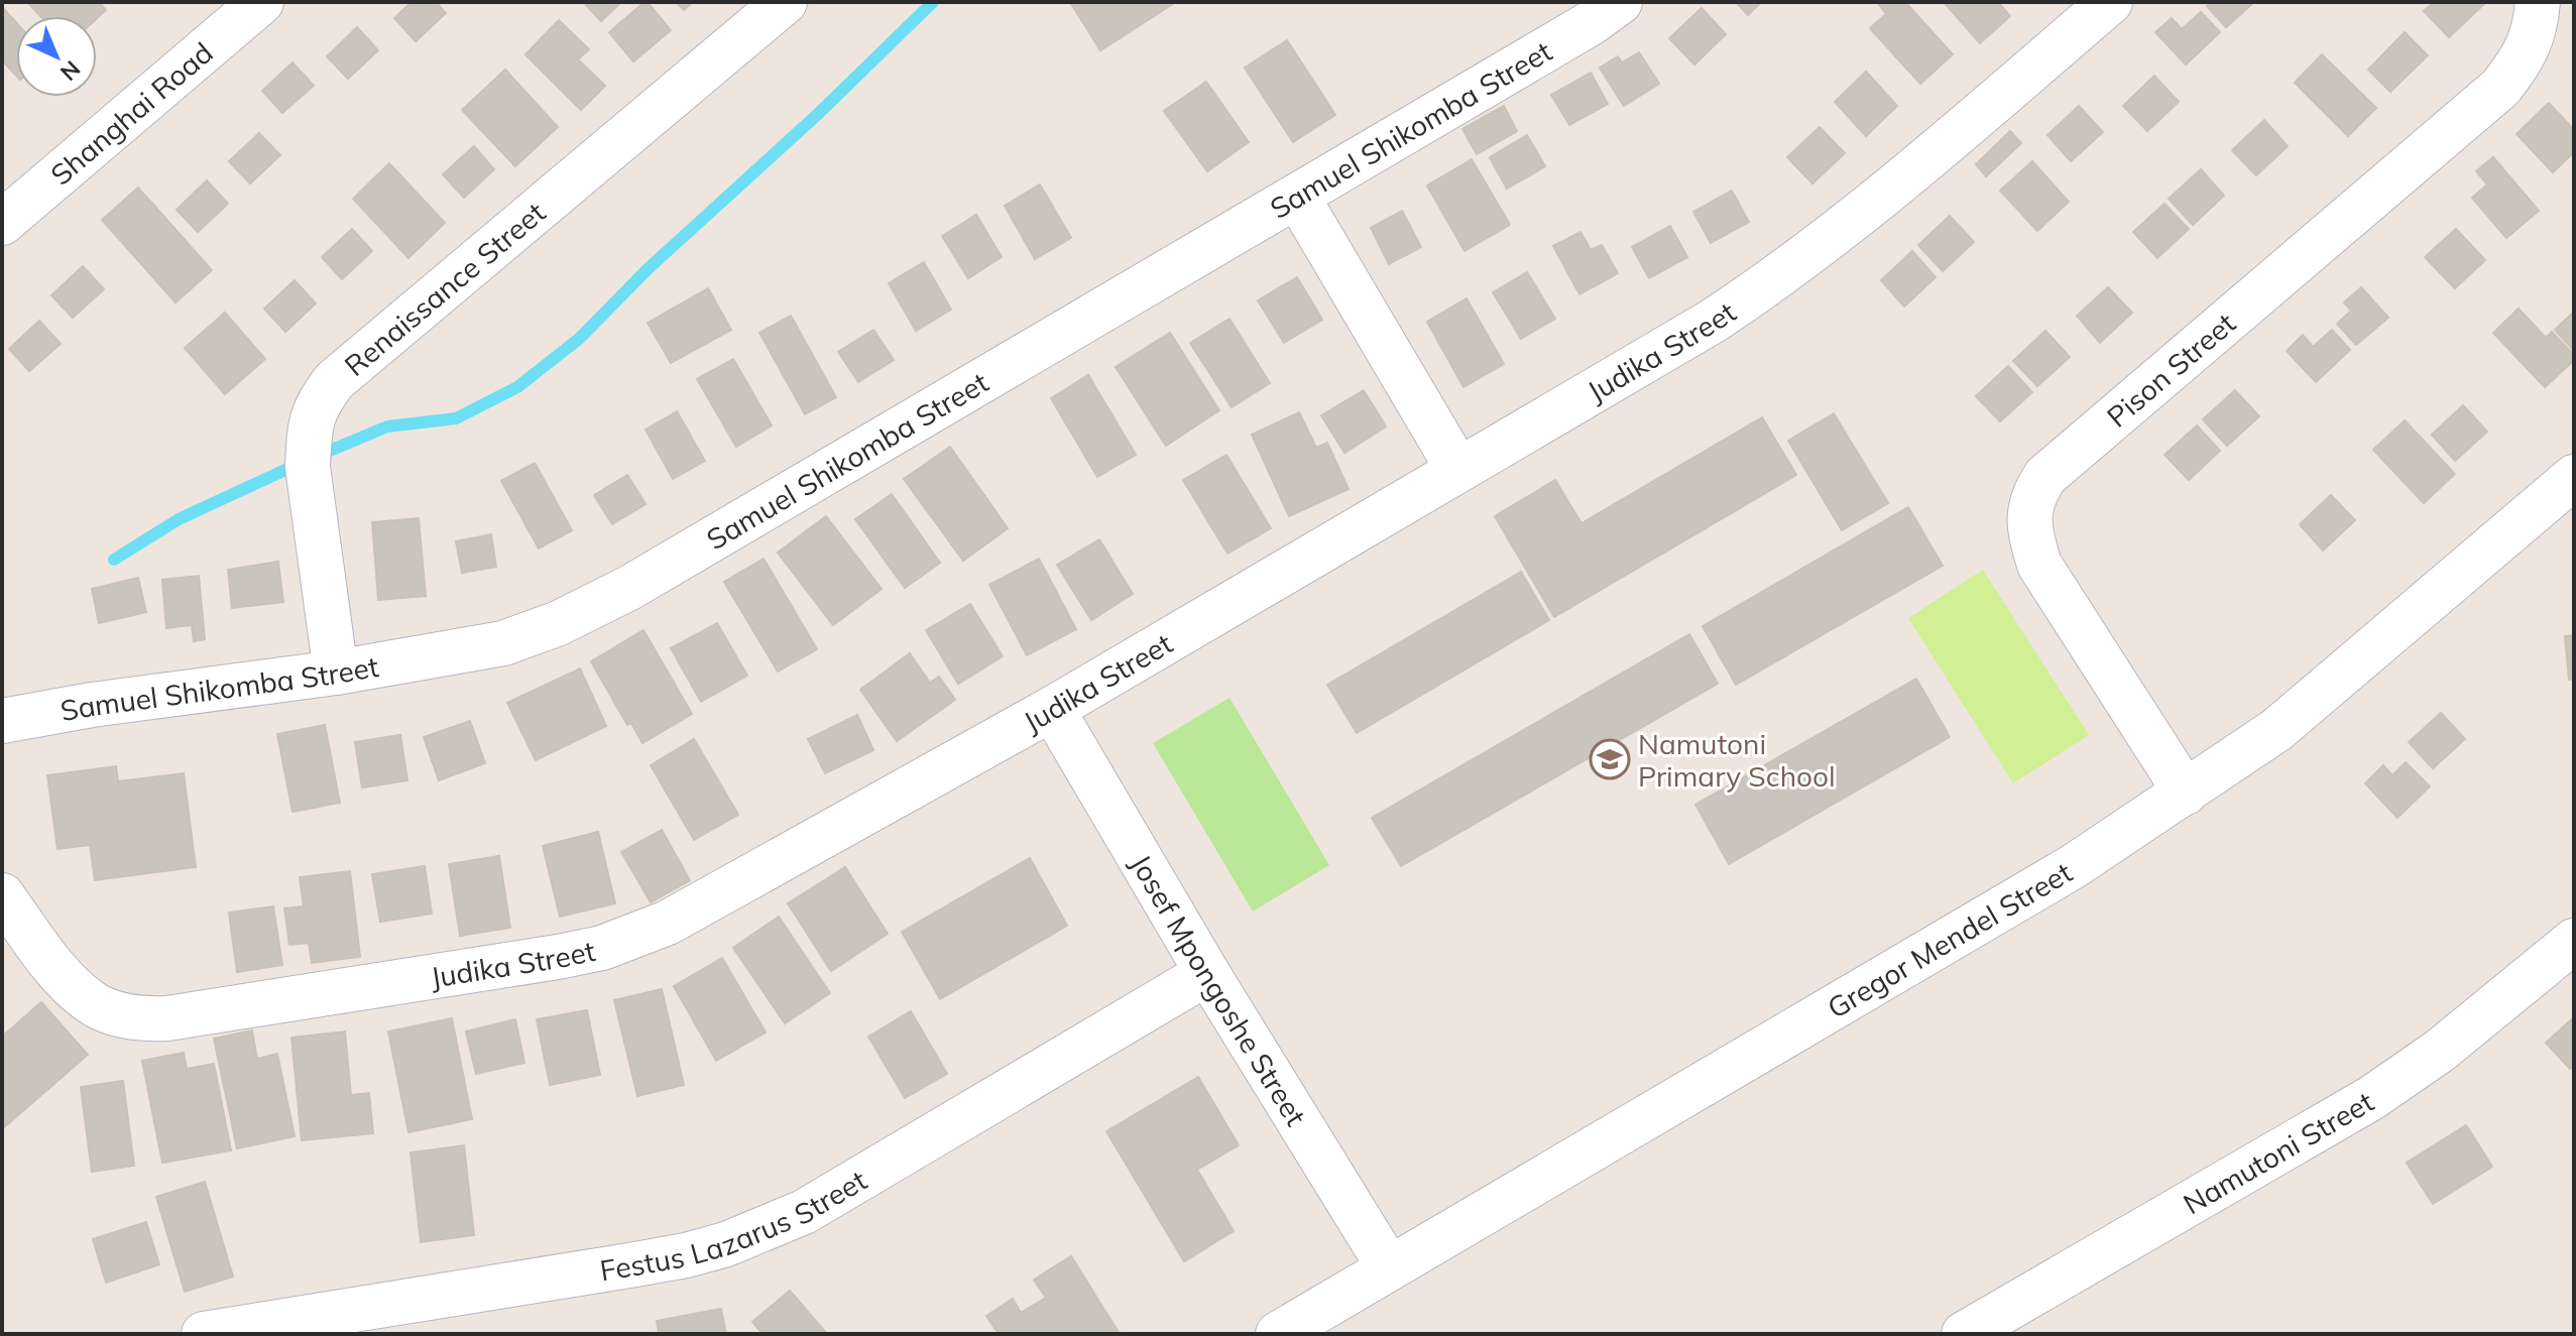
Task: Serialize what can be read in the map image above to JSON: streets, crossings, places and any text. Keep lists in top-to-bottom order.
{
  "streets": {
    "street": [
      "Shanghai Road",
      "Samuel Shikomba Street",
      "Renaissance Street",
      "Judika Street",
      "Pison Street",
      "Gregor Mendel Street",
      "Josef Mpongoshe Street",
      "Namutoni Street",
      "Festus Lazarus Street"
    ]
  },
  "crossings": [
    ["Samuel Shikomba Street", "Renaissance Street"],
    ["Judika Street", "Josef Mpongoshe Street"],
    ["Pison Street", "Gregor Mendel Street"],
    ["Gregor Mendel Street", "Josef Mpongoshe Street"],
    ["Josef Mpongoshe Street", "Festus Lazarus Street"]
  ],
  "places": {
    "school or university": ["Namutoni Primary School"]
  },
  "north": "bottom right"
}
